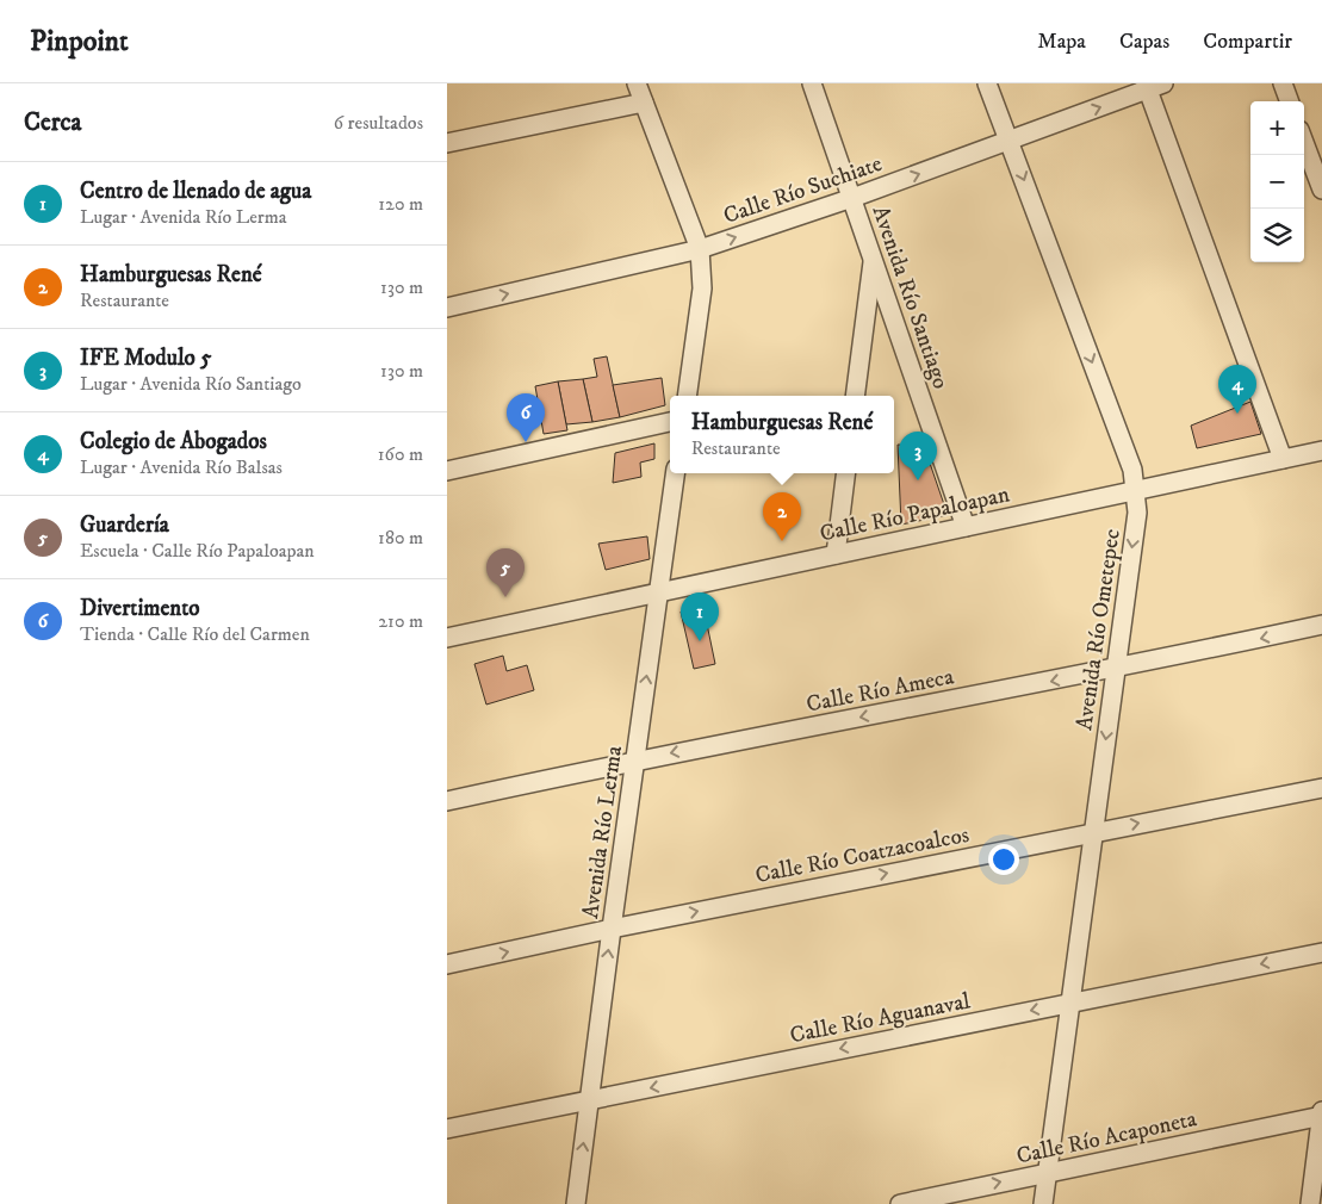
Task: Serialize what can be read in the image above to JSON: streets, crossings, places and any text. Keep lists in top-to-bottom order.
{
  "streets": {
    "street": [
      "Calle Río Suchiate",
      "Avenida Río Santiago",
      "Calle Río Papaloapan",
      "Avenida Río Ometepec",
      "Calle Río Ameca",
      "Avenida Río Lerma",
      "Calle Río Coatzacoalcos",
      "Calle Río Aguanaval",
      "Calle Río Acaponeta"
    ]
  },
  "crossings": [
    ["Calle Río Suchiate", "Avenida Río Santiago"],
    ["Calle Río Suchiate", "Avenida Río Ometepec"],
    ["Avenida Río Santiago", "Calle Río Papaloapan"],
    ["Calle Río Papaloapan", "Avenida Río Ometepec"],
    ["Calle Río Papaloapan", "Avenida Río Lerma"],
    ["Avenida Río Ometepec", "Calle Río Ameca"],
    ["Avenida Río Ometepec", "Calle Río Coatzacoalcos"],
    ["Avenida Río Ometepec", "Calle Río Aguanaval"],
    ["Avenida Río Ometepec", "Calle Río Acaponeta"],
    ["Calle Río Ameca", "Avenida Río Lerma"],
    ["Avenida Río Lerma", "Calle Río Coatzacoalcos"],
    ["Avenida Río Lerma", "Calle Río Aguanaval"]
  ],
  "one_way": [
    "Calle Río Ameca",
    "Avenida Río Lerma",
    "Calle Río Coatzacoalcos",
    "Calle Río Aguanaval"
  ],
  "page": {
    "header": "Pinpoint",
    "nav": ["Mapa", "Capas", "Compartir"],
    "heading": ["Cerca", "6 resultados"],
    "map_buttons": ["+", "−"],
    "list": [
      {
        "mark": "1",
        "name": "Centro de llenado de agua",
        "note": "Lugar · Avenida Río Lerma",
        "value": "120 m"
      },
      {
        "mark": "2",
        "name": "Hamburguesas René",
        "note": "Restaurante",
        "value": "130 m"
      },
      {
        "mark": "3",
        "name": "IFE Modulo 5",
        "note": "Lugar · Avenida Río Santiago",
        "value": "130 m"
      },
      {
        "mark": "4",
        "name": "Colegio de Abogados",
        "note": "Lugar · Avenida Río Balsas",
        "value": "160 m"
      },
      {
        "mark": "5",
        "name": "Guardería",
        "note": "Escuela · Calle Río Papaloapan",
        "value": "180 m"
      },
      {
        "mark": "6",
        "name": "Divertimento",
        "note": "Tienda · Calle Río del Carmen",
        "value": "210 m"
      }
    ],
    "pins": [
      "4",
      "6",
      "3",
      "2",
      "5",
      "1"
    ],
    "popup": ["Hamburguesas René", "Restaurante"]
  }
}
